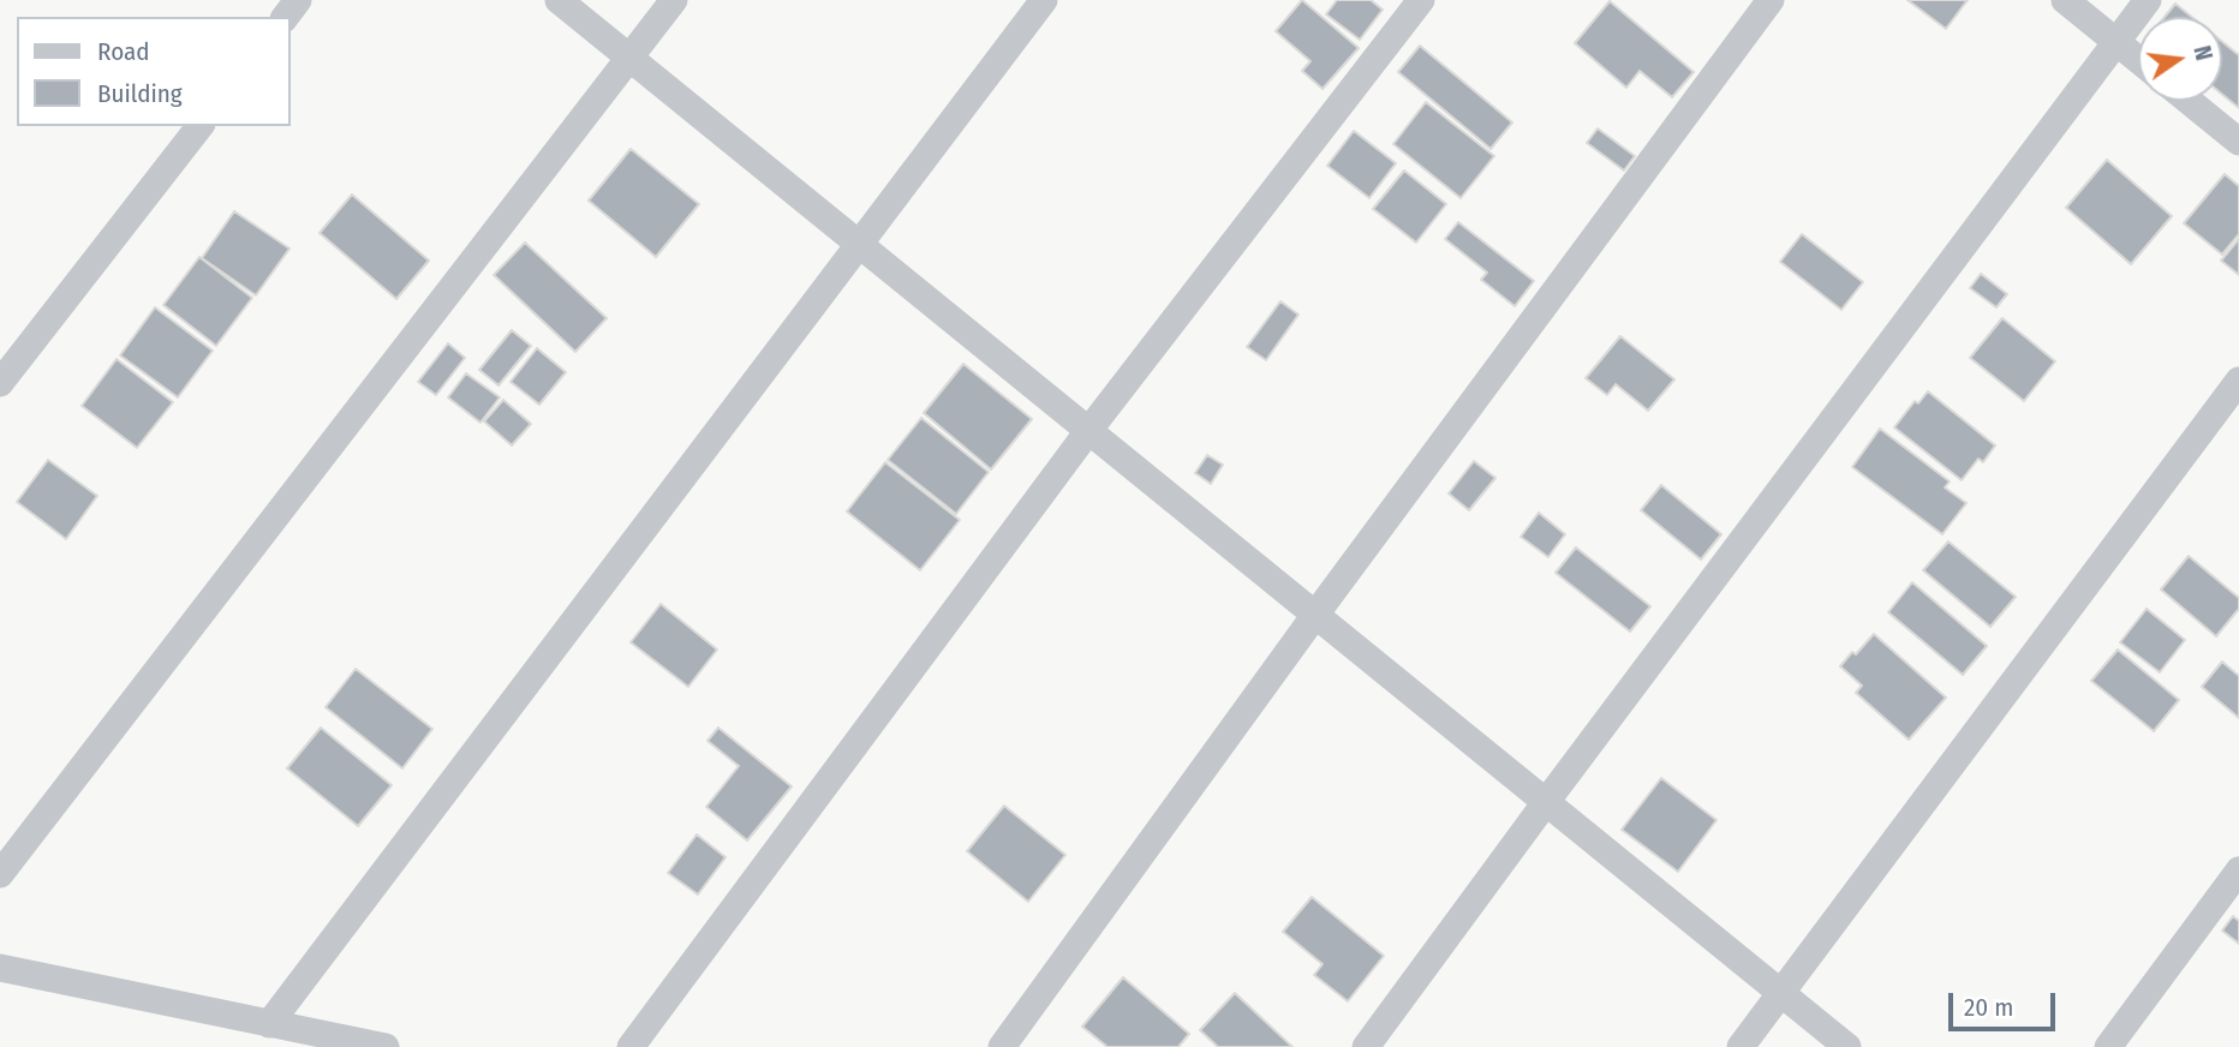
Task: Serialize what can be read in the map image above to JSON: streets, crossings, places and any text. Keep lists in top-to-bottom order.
{
  "legend": ["Road", "Building"],
  "scale_bar": "20 m",
  "north": "right"
}
